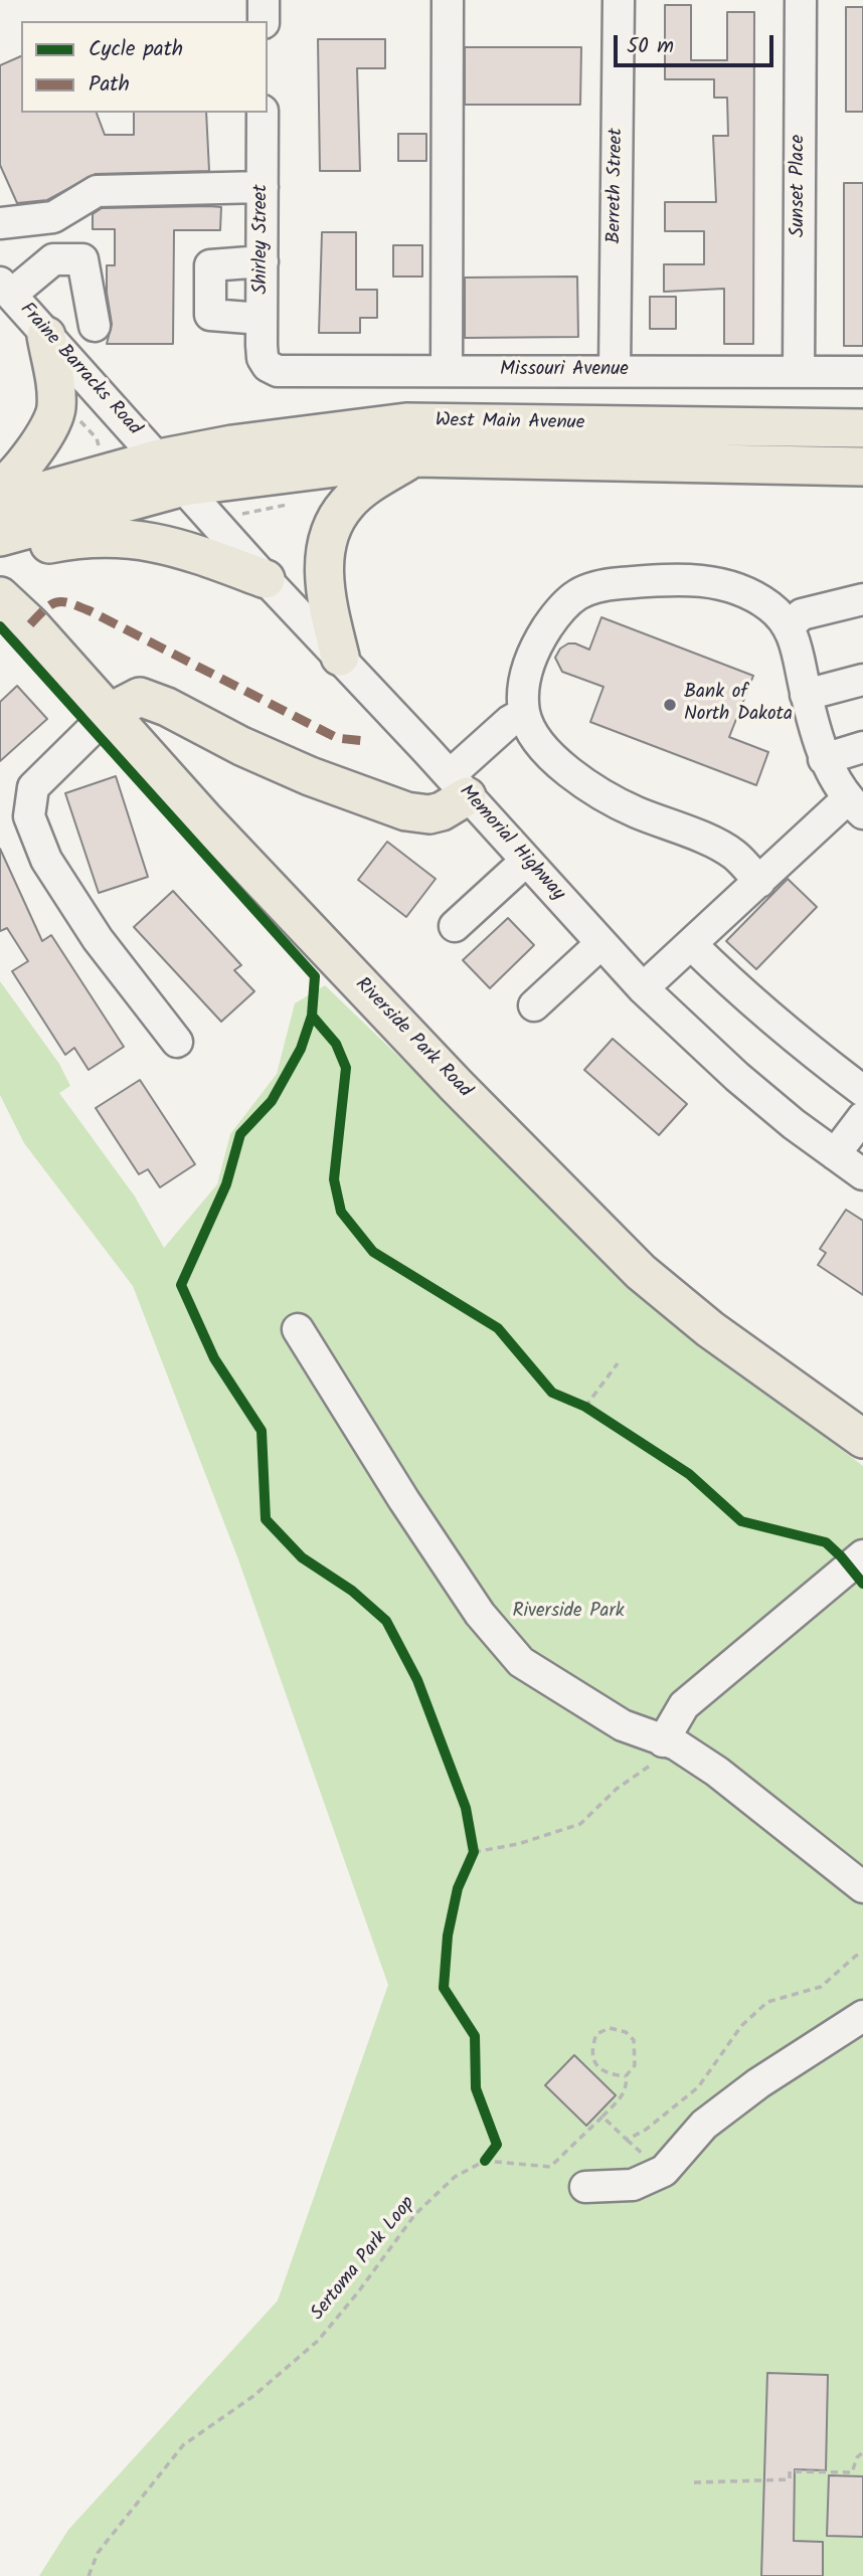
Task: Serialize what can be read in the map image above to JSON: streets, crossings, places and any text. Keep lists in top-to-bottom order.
{
  "streets": {
    "main road": ["West Main Avenue", "Riverside Park Road"],
    "street": [
      "Berreth Street",
      "Sunset Place",
      "Shirley Street",
      "Fraine Barracks Road",
      "Missouri Avenue",
      "Memorial Highway"
    ],
    "path": ["Sertoma Park Loop"]
  },
  "crossings": [
    ["Berreth Street", "Missouri Avenue"],
    ["Sunset Place", "Missouri Avenue"],
    ["Shirley Street", "Missouri Avenue"],
    ["Fraine Barracks Road", "West Main Avenue"],
    ["Fraine Barracks Road", "Memorial Highway"],
    ["West Main Avenue", "Memorial Highway"]
  ],
  "parks": ["Riverside Park"],
  "places": ["Bank of North Dakota"],
  "legend": ["Cycle path", "Path"],
  "scale_bar": "50 m"
}
